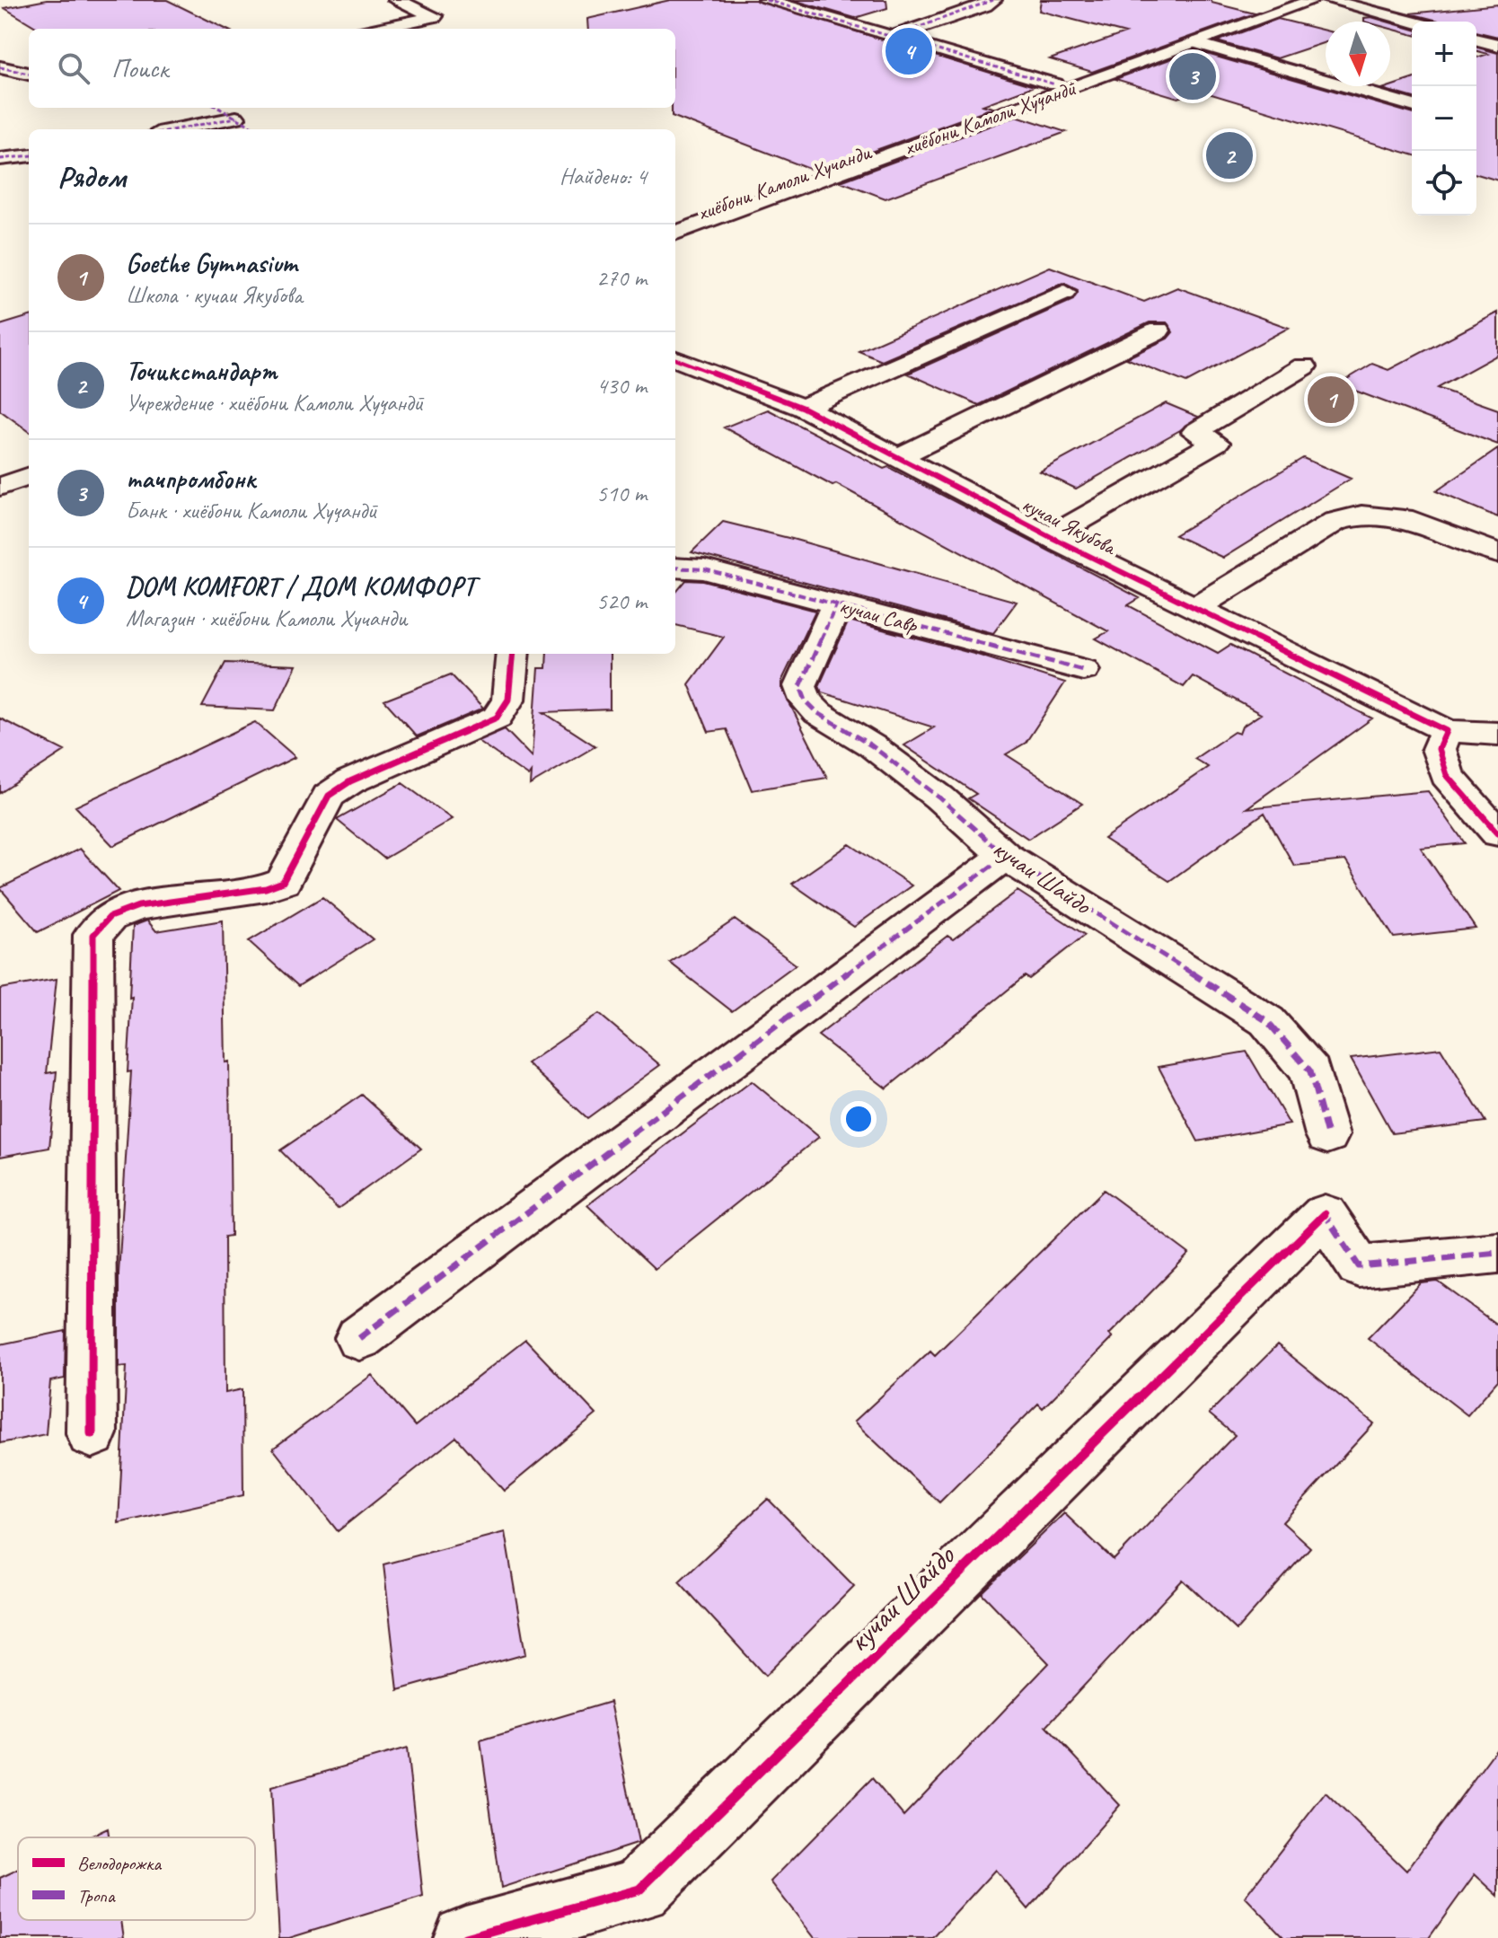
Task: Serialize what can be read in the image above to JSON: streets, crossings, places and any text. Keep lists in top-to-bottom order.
{
  "streets": {
    "street": [
      "хиёбони Камоли Хуҷандӣ",
      "хиёбони Камоли Хучанди",
      "кучаи Якубова",
      "кучаи Савр",
      "кучаи Шайдо"
    ]
  },
  "crossings": [
    ["хиёбони Камоли Хуҷандӣ", "хиёбони Камоли Хучанди"],
    ["кучаи Савр", "кучаи Шайдо"]
  ],
  "legend": ["Велодорожка", "Тропа"],
  "north": "bottom",
  "page": {
    "map_buttons": ["+", "−"],
    "pins": [
      "4",
      "3",
      "2",
      "1"
    ],
    "search": "Поиск",
    "heading": ["Рядом", "Найдено: 4"],
    "list": [
      {
        "mark": "1",
        "name": "Goethe Gymnasium",
        "note": "Школа · кучаи Якубова",
        "value": "270 m"
      },
      {
        "mark": "2",
        "name": "Точикстандарт",
        "note": "Учреждение · хиёбони Камоли Хуҷандӣ",
        "value": "430 m"
      },
      {
        "mark": "3",
        "name": "тачпромбонк",
        "note": "Банк · хиёбони Камоли Хуҷандӣ",
        "value": "510 m"
      },
      {
        "mark": "4",
        "name": "DOM KOMFORT / ДОМ КОМФОРТ",
        "note": "Магазин · хиёбони Камоли Хучанди",
        "value": "520 m"
      }
    ]
  }
}
